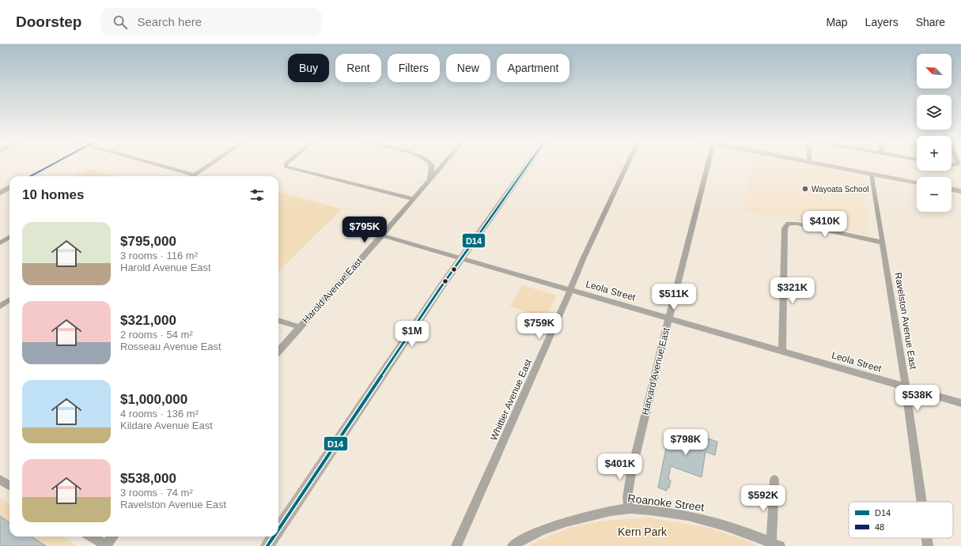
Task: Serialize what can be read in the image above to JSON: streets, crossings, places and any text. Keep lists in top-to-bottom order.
{
  "streets": {
    "street": [
      "Harold Avenue East",
      "Leola Street",
      "Ravelston Avenue East",
      "Harvard Avenue East",
      "Whittier Avenue East",
      "Roanoke Street"
    ]
  },
  "crossings": [
    ["Harold Avenue East", "Leola Street"],
    ["Leola Street", "Ravelston Avenue East"],
    ["Leola Street", "Harvard Avenue East"],
    ["Leola Street", "Whittier Avenue East"],
    ["Harvard Avenue East", "Roanoke Street"]
  ],
  "parks": ["Kern Park"],
  "places": ["Wayoata School"],
  "lines": ["transit line D14", "transit line 48"],
  "legend": ["D14", "48"],
  "north": "top left",
  "page": {
    "header": "Doorstep",
    "search": "Search here",
    "nav": ["Map", "Layers", "Share"],
    "map_buttons": ["+", "−"],
    "chip": [
      "Buy",
      "Rent",
      "Filters",
      "New",
      "Apartment"
    ],
    "heading": "10 homes",
    "price": [
      "$410K",
      "$795K",
      "$321K",
      "$511K",
      "$759K",
      "$1M",
      "$538K",
      "$798K",
      "$401K",
      "$592K"
    ],
    "list": [
      {
        "name": "$795,000",
        "note": "3 rooms · 116 m² · Harold Avenue East"
      },
      {
        "name": "$321,000",
        "note": "2 rooms · 54 m² · Rosseau Avenue East"
      },
      {
        "name": "$1,000,000",
        "note": "4 rooms · 136 m² · Kildare Avenue East"
      },
      {
        "name": "$538,000",
        "note": "3 rooms · 74 m² · Ravelston Avenue East"
      }
    ]
  }
}
